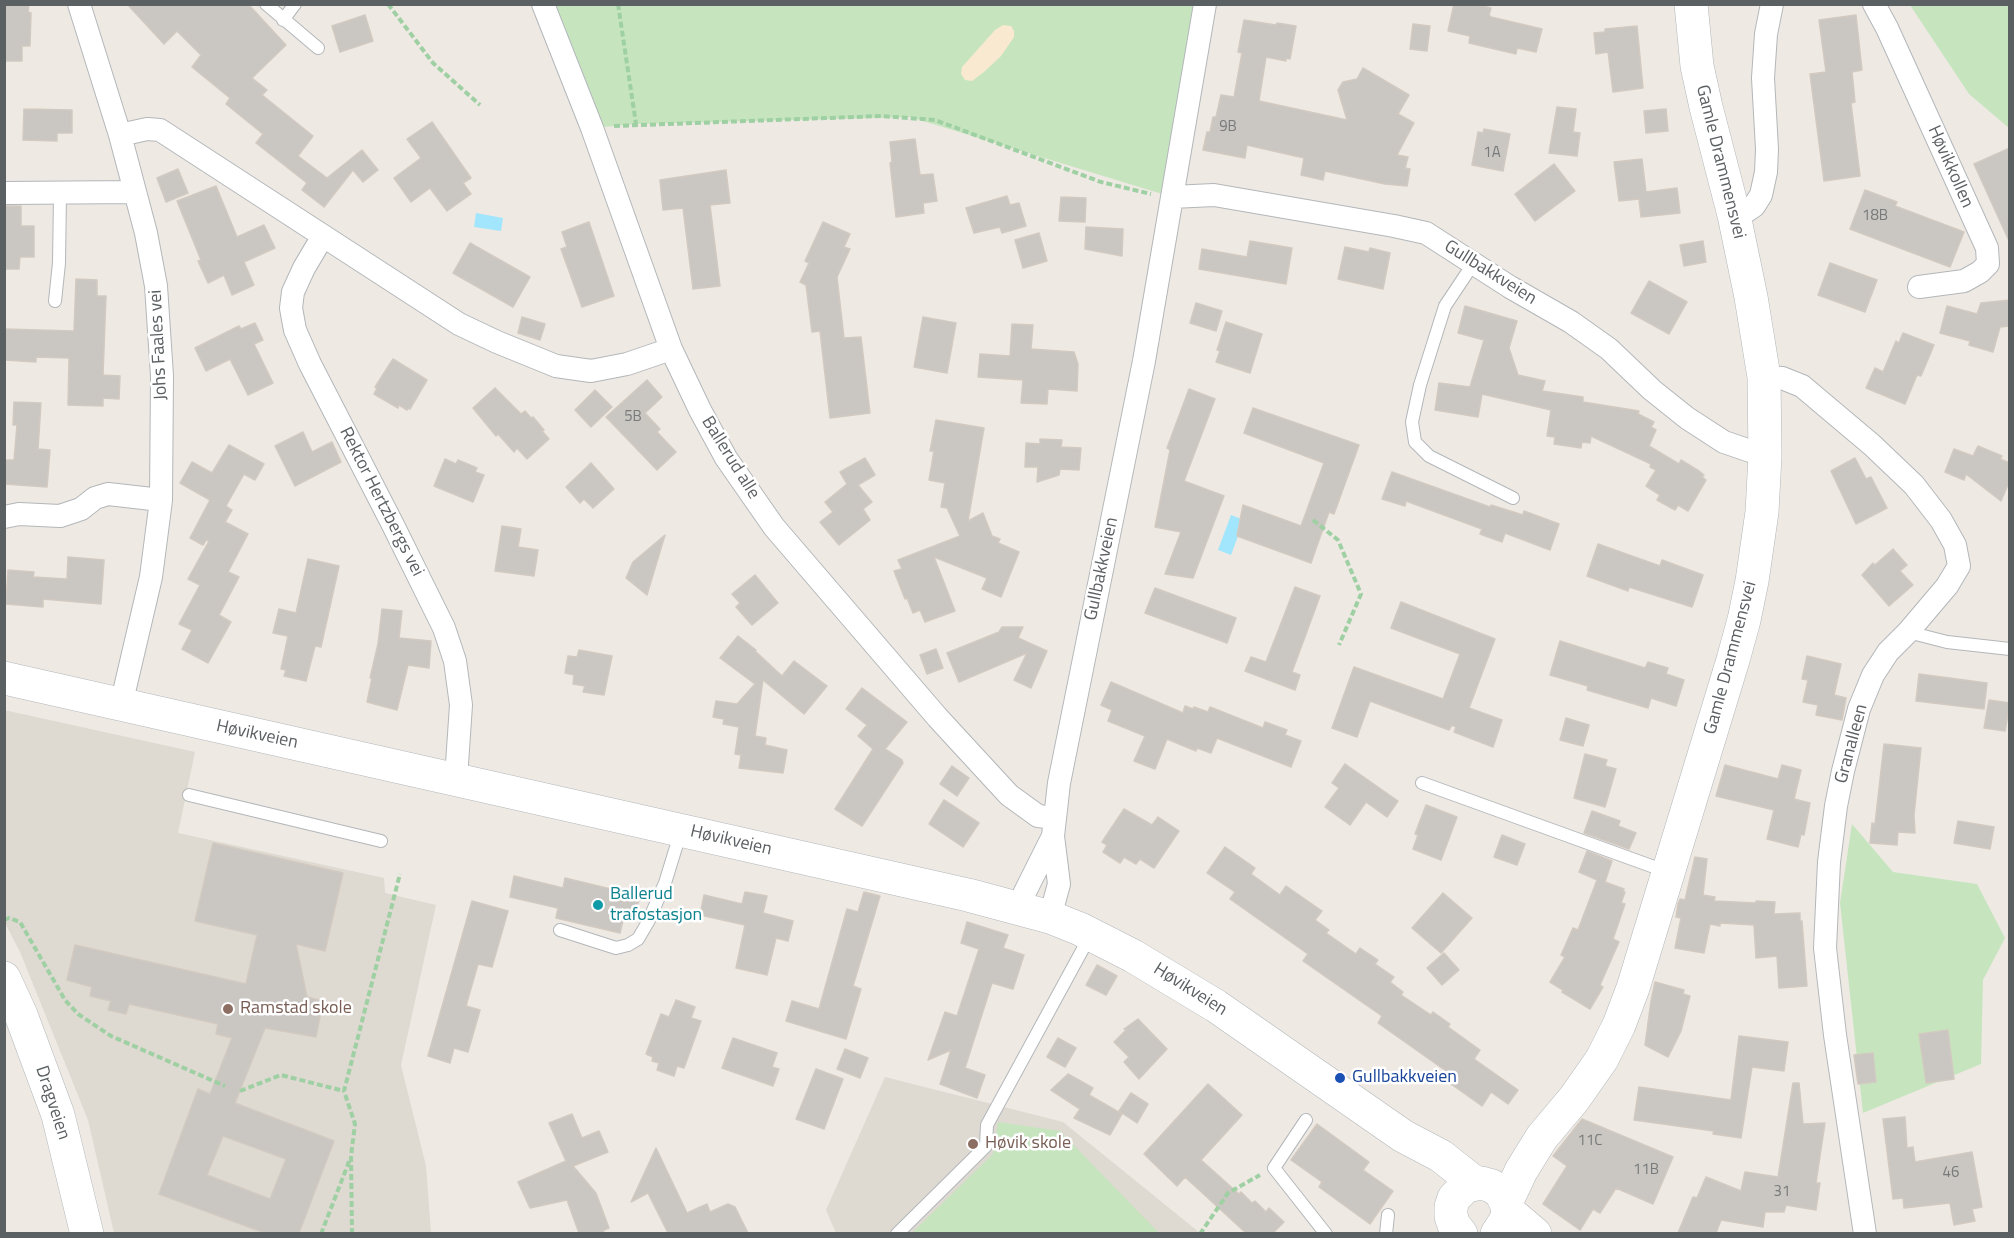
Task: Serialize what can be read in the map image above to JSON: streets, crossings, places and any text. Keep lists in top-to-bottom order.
{
  "streets": {
    "main road": ["Gamle Drammensvei", "Høvikveien", "Dragveien"],
    "street": [
      "Høvikkollen",
      "Gullbakkveien",
      "Johs Faales vei",
      "Ballerud alle",
      "Rektor Hertzbergs vei",
      "Granalleen"
    ]
  },
  "crossings": [
    ["Gamle Drammensvei", "Gullbakkveien"],
    ["Gamle Drammensvei", "Høvikveien"],
    ["Gamle Drammensvei", "Granalleen"],
    ["Gullbakkveien", "Ballerud alle"],
    ["Gullbakkveien", "Høvikveien"],
    ["Johs Faales vei", "Høvikveien"],
    ["Rektor Hertzbergs vei", "Høvikveien"]
  ],
  "places": [
    "Ballerud trafostasjon",
    "Ramstad skole",
    "Gullbakkveien",
    "Høvik skole"
  ],
  "house_numbers": [
    "9B",
    "1A",
    "18B",
    "5B",
    "11C",
    "11B",
    "46",
    "31"
  ]
}
